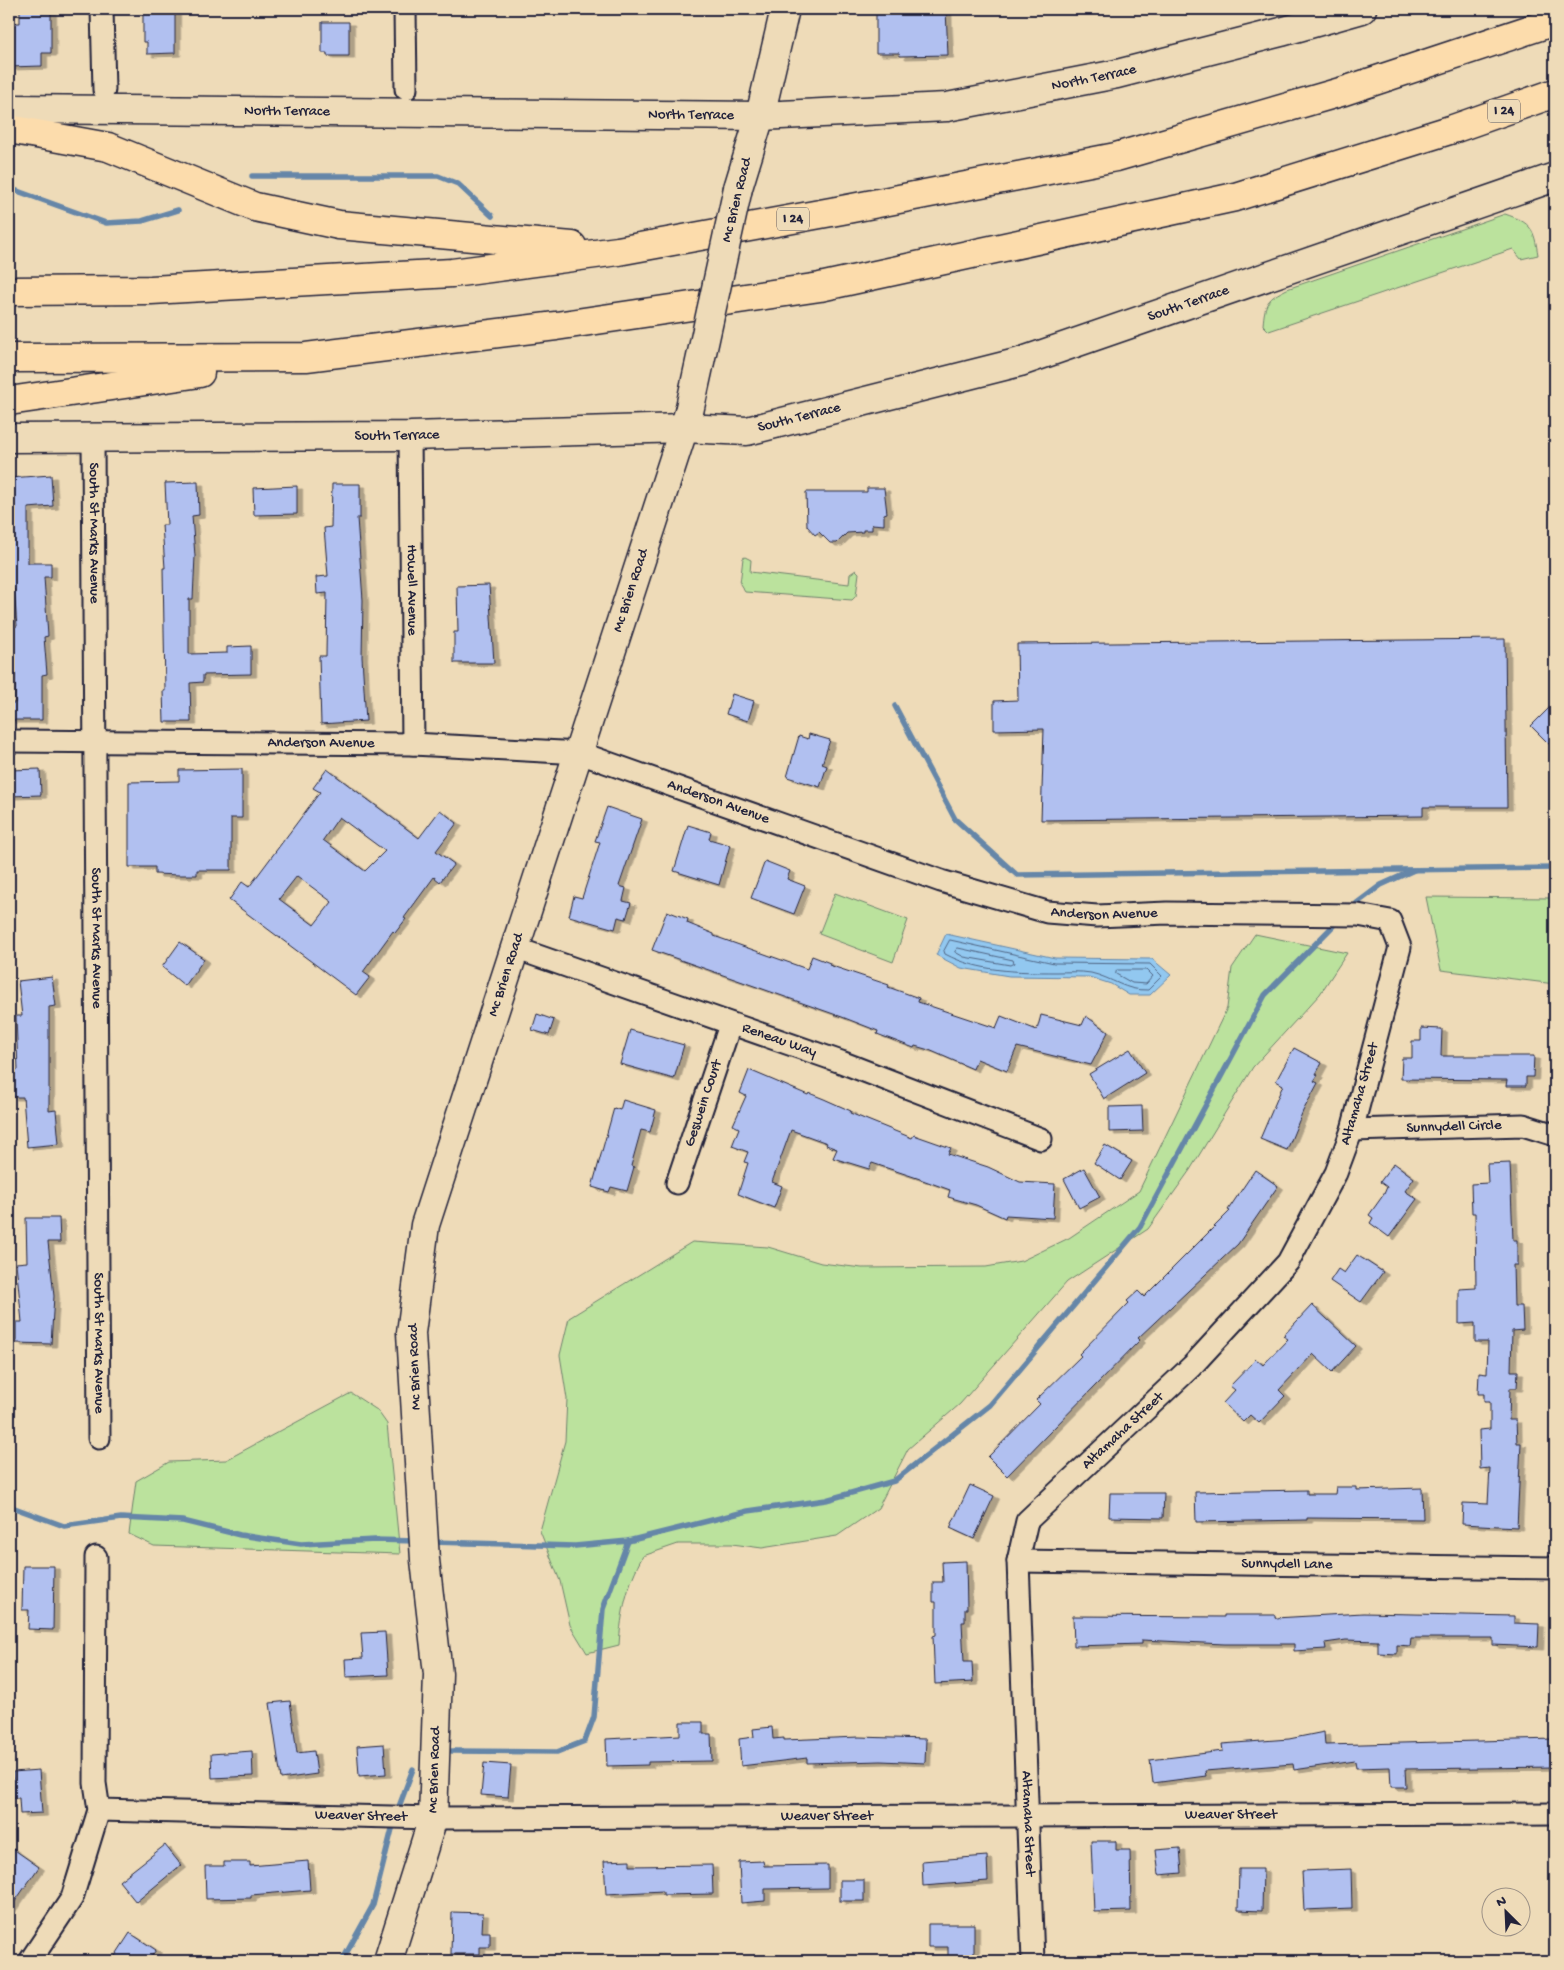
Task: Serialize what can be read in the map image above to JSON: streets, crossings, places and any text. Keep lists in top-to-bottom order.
{
  "streets": {
    "highway": ["I 24"],
    "street": [
      "North Terrace",
      "Mc Brien Road",
      "South Terrace",
      "South St Marks Avenue",
      "Howell Avenue",
      "Anderson Avenue",
      "Reneau Way",
      "Altamaha Street",
      "Geswein Court",
      "Sunnydell Circle",
      "Sunnydell Lane",
      "Weaver Street"
    ]
  },
  "crossings": [
    ["North Terrace", "Mc Brien Road"],
    ["Mc Brien Road", "South Terrace"],
    ["Mc Brien Road", "Anderson Avenue"],
    ["Mc Brien Road", "Reneau Way"],
    ["Mc Brien Road", "Weaver Street"],
    ["South Terrace", "South St Marks Avenue"],
    ["South Terrace", "Howell Avenue"],
    ["South St Marks Avenue", "Anderson Avenue"],
    ["Howell Avenue", "Anderson Avenue"],
    ["Anderson Avenue", "Altamaha Street"],
    ["Reneau Way", "Geswein Court"],
    ["Altamaha Street", "Sunnydell Circle"],
    ["Altamaha Street", "Sunnydell Lane"],
    ["Altamaha Street", "Weaver Street"]
  ],
  "north": "top left"
}
